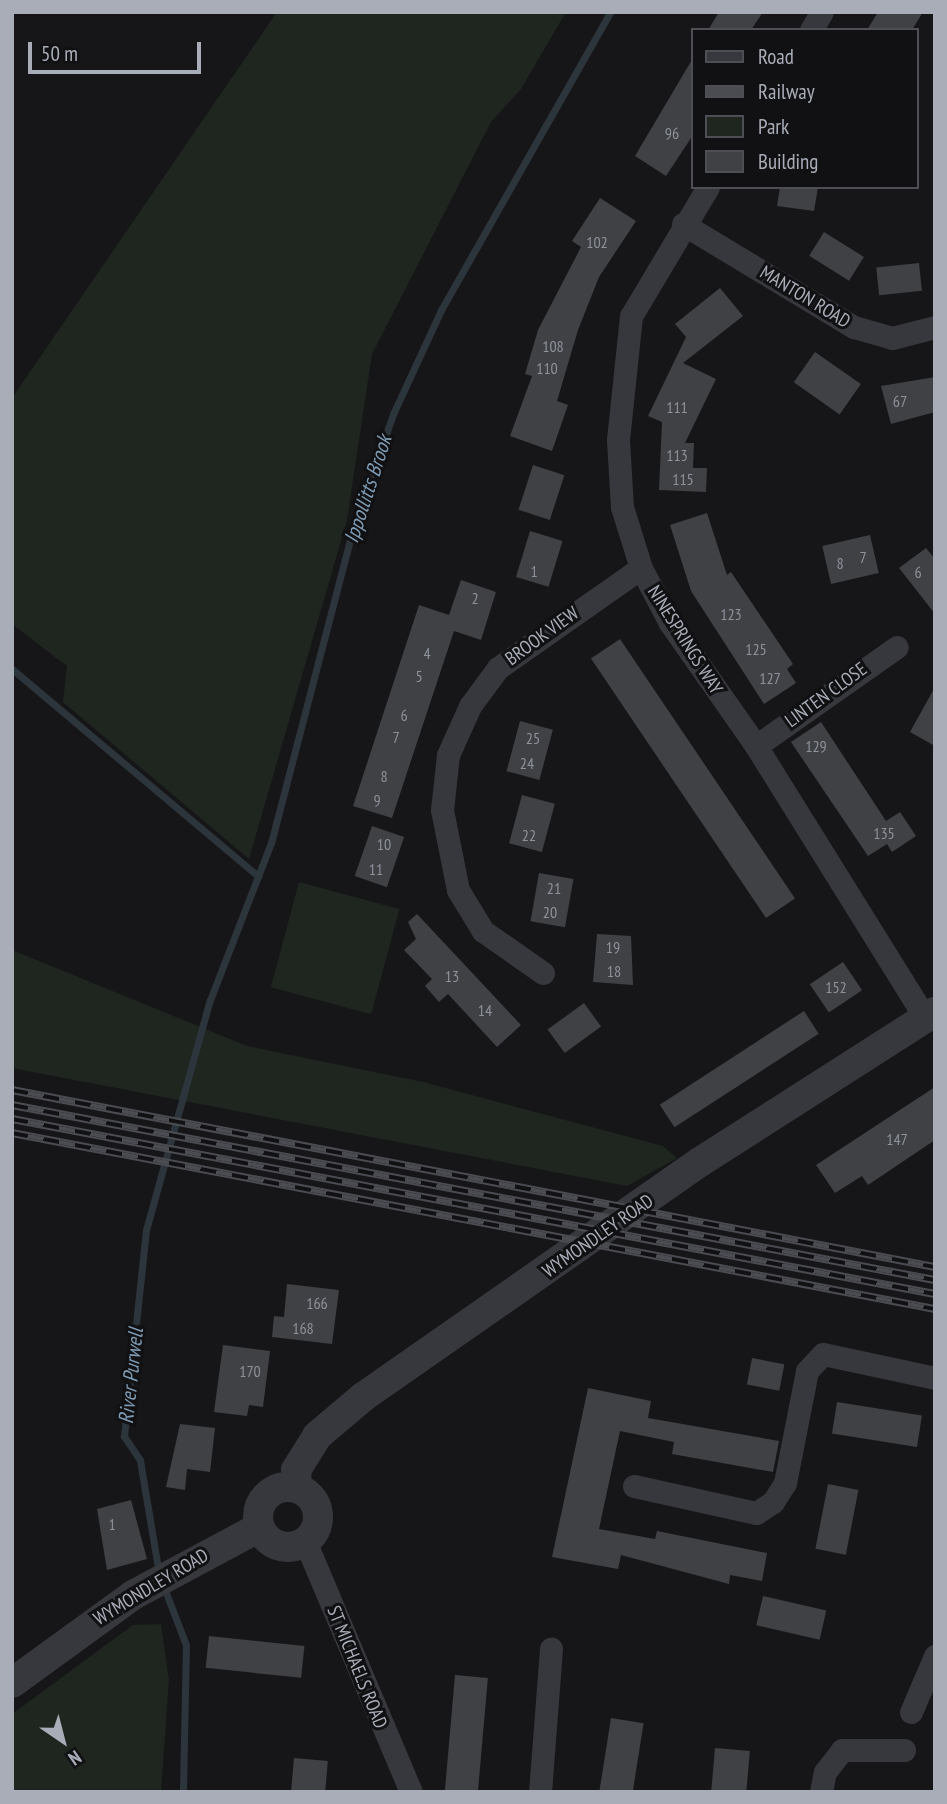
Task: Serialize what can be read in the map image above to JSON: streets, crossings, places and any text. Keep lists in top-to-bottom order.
{
  "streets": {
    "street": [
      "MANTON ROAD",
      "BROOK VIEW",
      "NINESPRINGS WAY",
      "LINTEN CLOSE",
      "WYMONDLEY ROAD",
      "ST MICHAELS ROAD"
    ]
  },
  "crossings": [
    ["MANTON ROAD", "NINESPRINGS WAY"],
    ["BROOK VIEW", "NINESPRINGS WAY"],
    ["NINESPRINGS WAY", "LINTEN CLOSE"],
    ["NINESPRINGS WAY", "WYMONDLEY ROAD"],
    ["WYMONDLEY ROAD", "ST MICHAELS ROAD"]
  ],
  "water": ["Ippollitts Brook", "River Purwell"],
  "house_numbers": [
    "96",
    "102",
    "108",
    "110",
    "67",
    "111",
    "113",
    "115",
    "7",
    "8",
    "1",
    "6",
    "2",
    "123",
    "125",
    "4",
    "5",
    "127",
    "6",
    "7",
    "25",
    "129",
    "24",
    "8",
    "9",
    "135",
    "22",
    "10",
    "11",
    "21",
    "20",
    "19",
    "18",
    "13",
    "152",
    "14",
    "147",
    "166",
    "168",
    "170",
    "1"
  ],
  "legend": [
    "Road",
    "Railway",
    "Park",
    "Building"
  ],
  "scale_bar": "50 m",
  "north": "bottom right"
}
